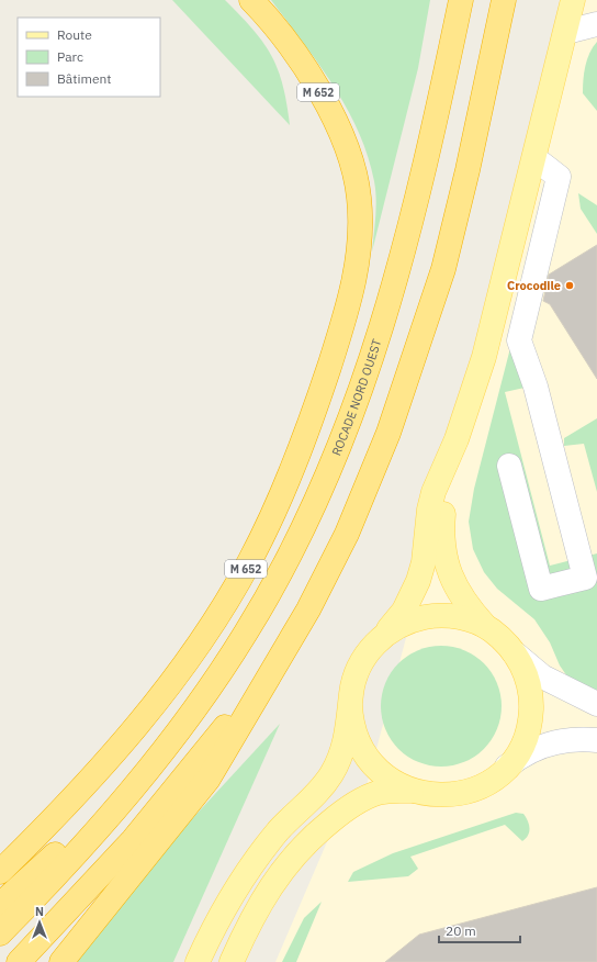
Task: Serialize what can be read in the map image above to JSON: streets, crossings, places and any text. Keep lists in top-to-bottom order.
{
  "streets": {
    "highway": ["M 652", "ROCADE NORD OUEST"]
  },
  "crossings": [
    ["M 652", "ROCADE NORD OUEST"]
  ],
  "places": ["Crocodile"],
  "legend": ["Route", "Parc", "Bâtiment"],
  "scale_bar": "20 m",
  "north": "top"
}
